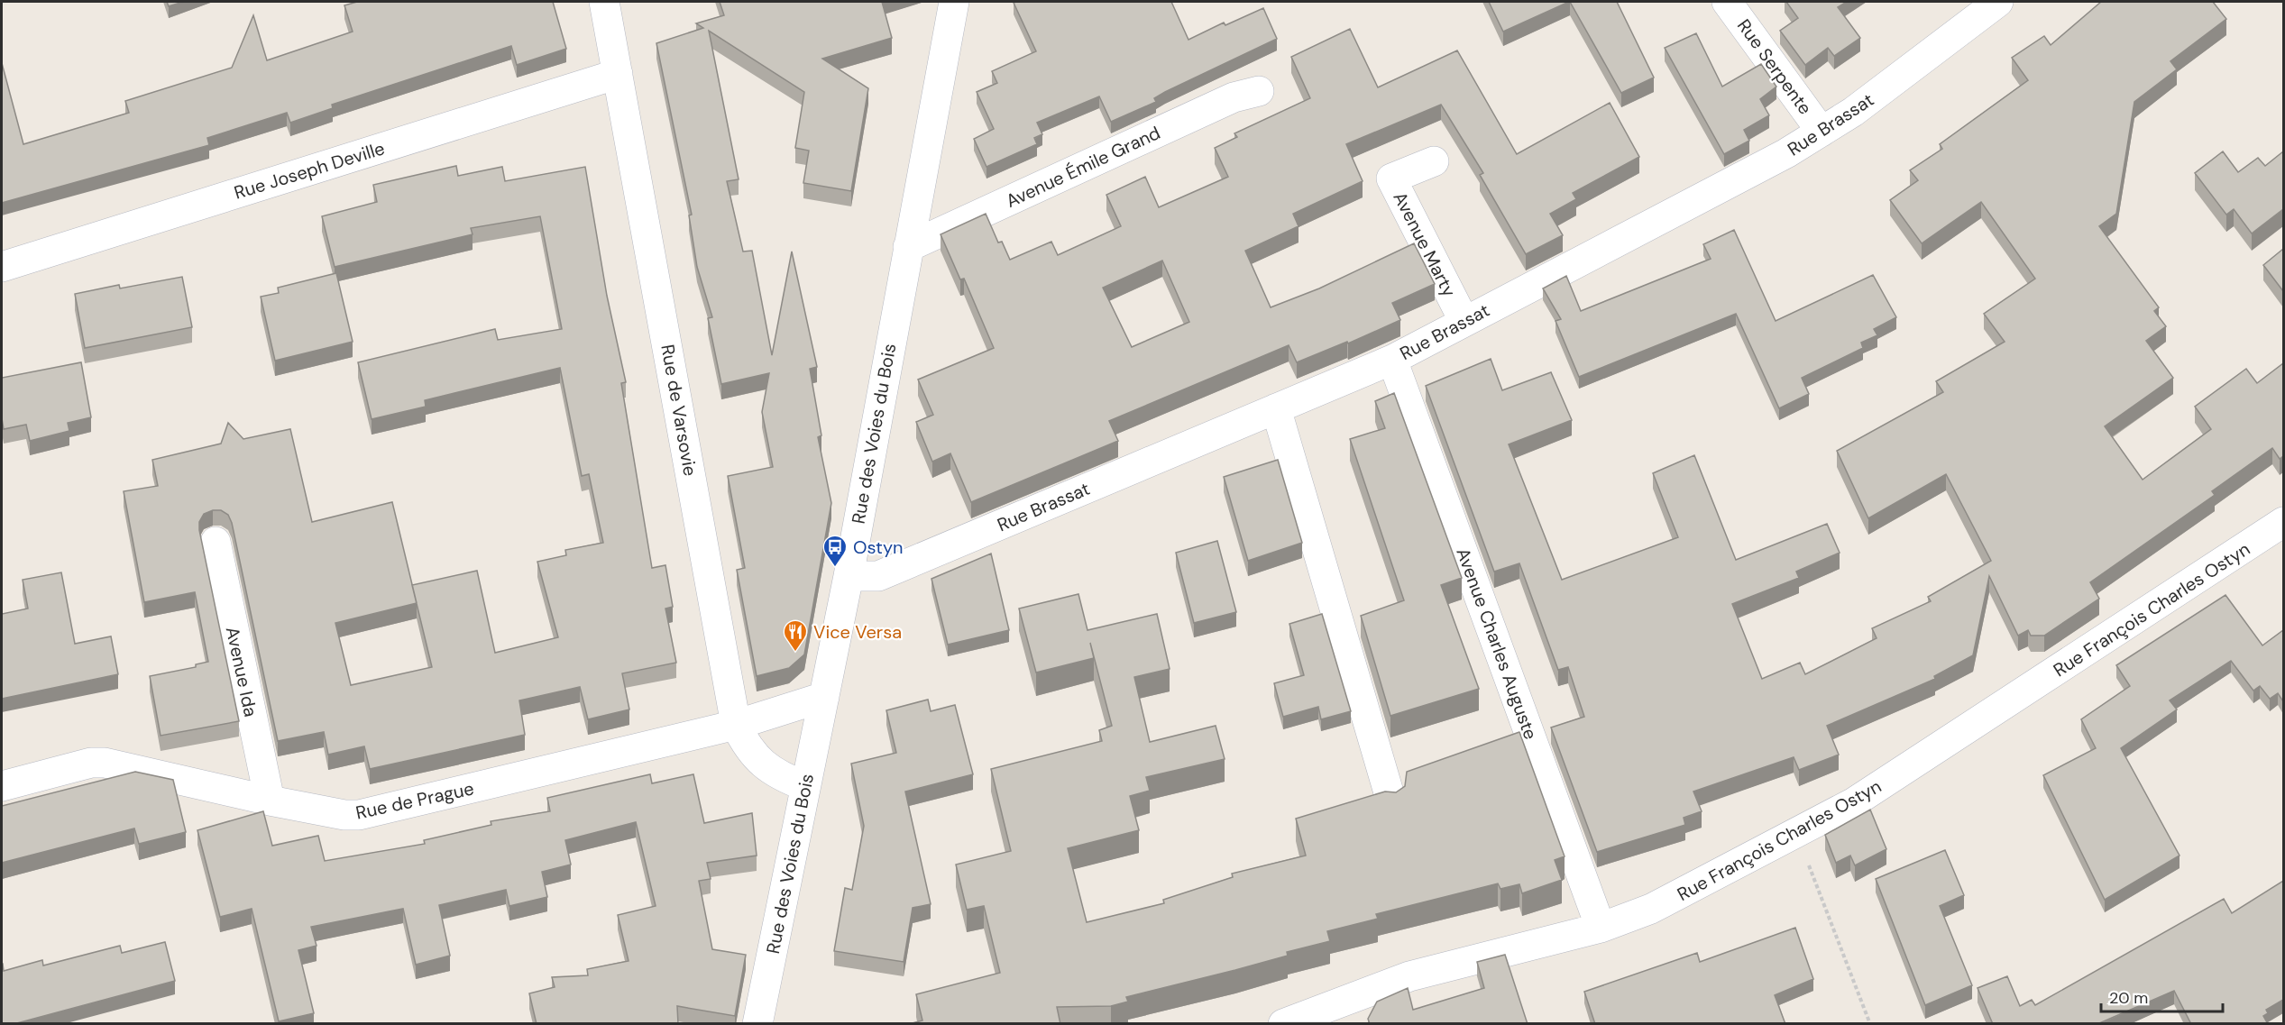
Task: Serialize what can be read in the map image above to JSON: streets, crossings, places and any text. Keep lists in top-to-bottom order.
{
  "streets": {
    "street": [
      "Rue Serpente",
      "Rue Brassat",
      "Avenue Émile Grand",
      "Rue Joseph Deville",
      "Avenue Marty",
      "Rue de Varsovie",
      "Rue des Voies du Bois",
      "Rue François Charles Ostyn",
      "Avenue Charles Auguste",
      "Avenue Ida",
      "Rue de Prague"
    ]
  },
  "crossings": [
    ["Rue Serpente", "Rue Brassat"],
    ["Rue Brassat", "Avenue Marty"],
    ["Rue Brassat", "Rue des Voies du Bois"],
    ["Rue Brassat", "Avenue Charles Auguste"],
    ["Avenue Émile Grand", "Rue des Voies du Bois"],
    ["Rue Joseph Deville", "Rue de Varsovie"],
    ["Rue de Varsovie", "Rue des Voies du Bois"],
    ["Rue de Varsovie", "Rue de Prague"],
    ["Rue des Voies du Bois", "Rue de Prague"],
    ["Rue François Charles Ostyn", "Avenue Charles Auguste"],
    ["Avenue Ida", "Rue de Prague"]
  ],
  "places": {
    "bus stop": ["Ostyn"],
    "restaurant": ["Vice Versa"]
  },
  "scale_bar": "20 m"
}
